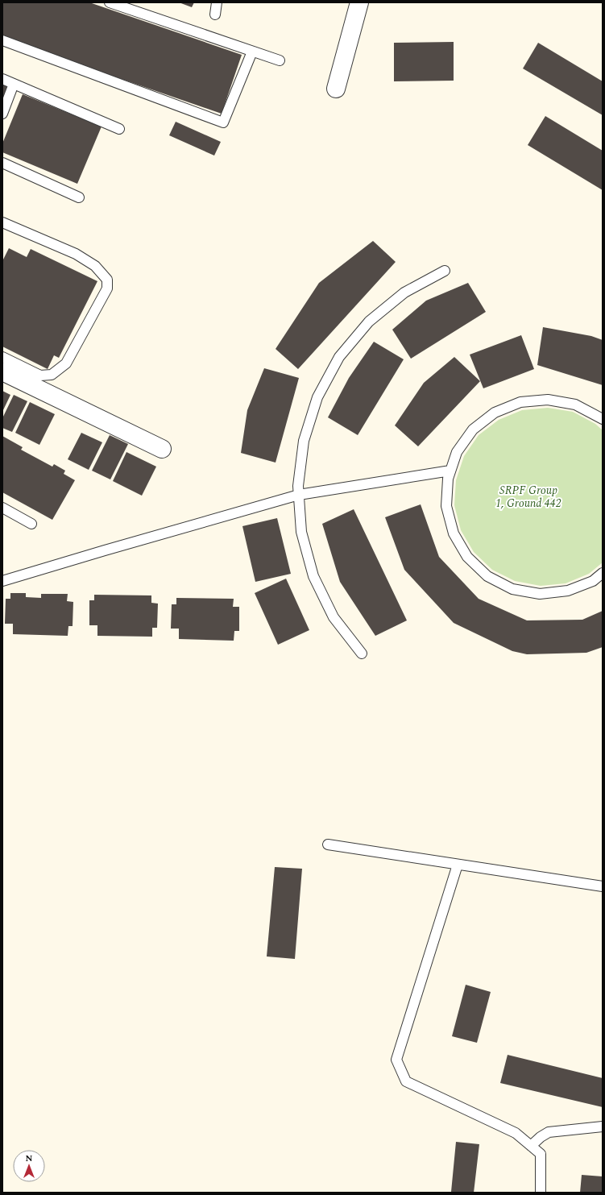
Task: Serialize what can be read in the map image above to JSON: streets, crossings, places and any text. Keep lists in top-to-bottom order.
{
  "parks": ["SRPF Group 1, Ground 442"],
  "north": "top"
}
